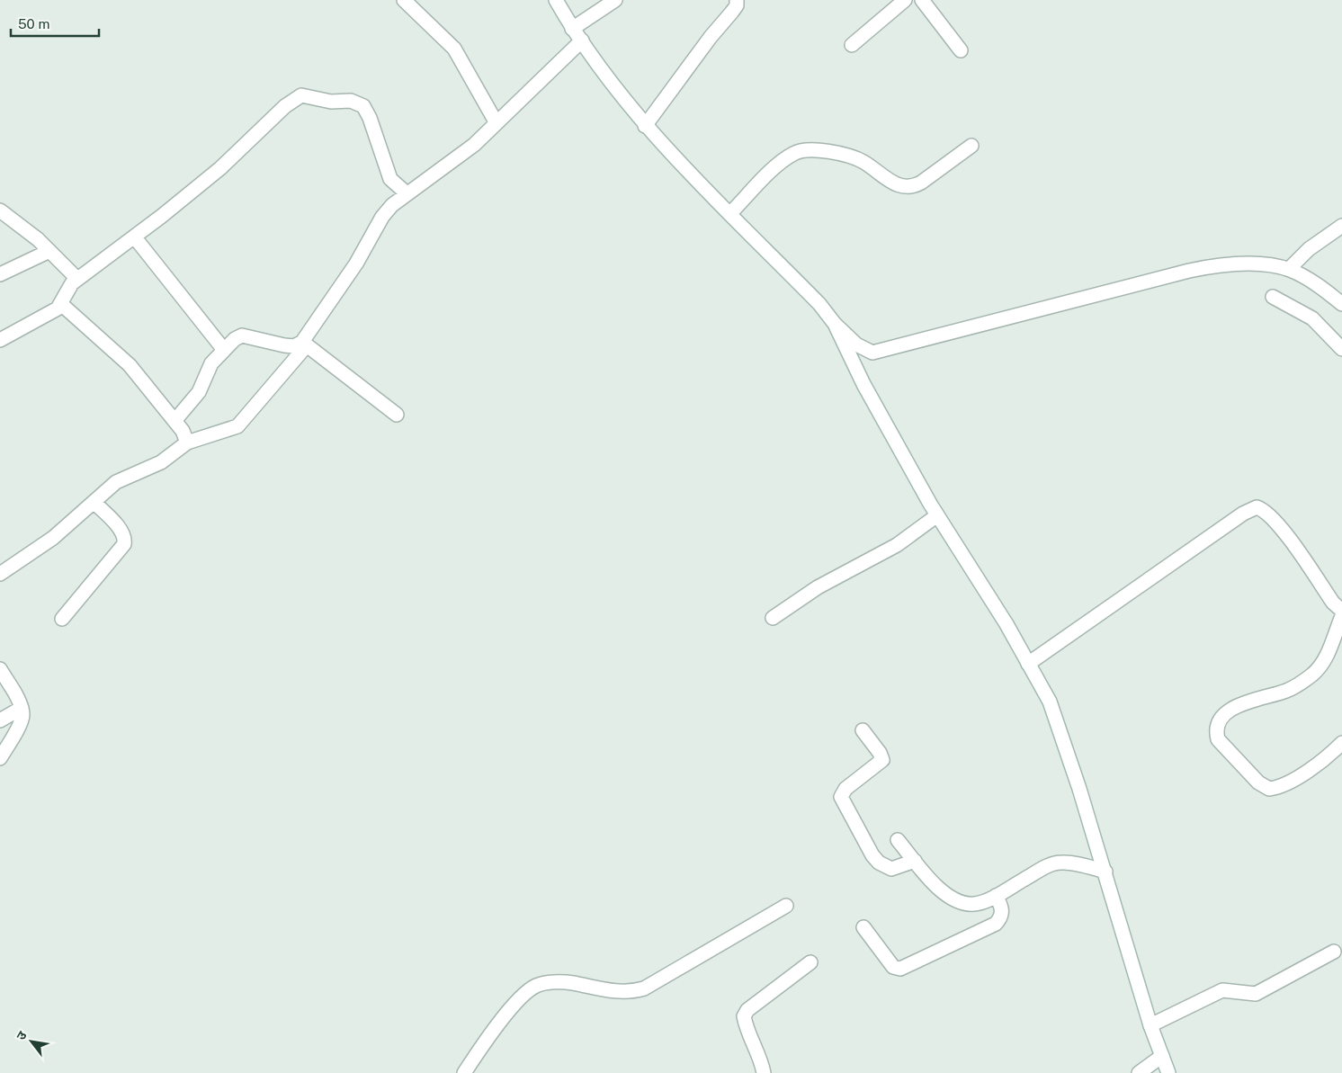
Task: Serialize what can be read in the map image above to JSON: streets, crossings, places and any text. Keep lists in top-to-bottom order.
{
  "scale_bar": "50 m",
  "north": "top left"
}
